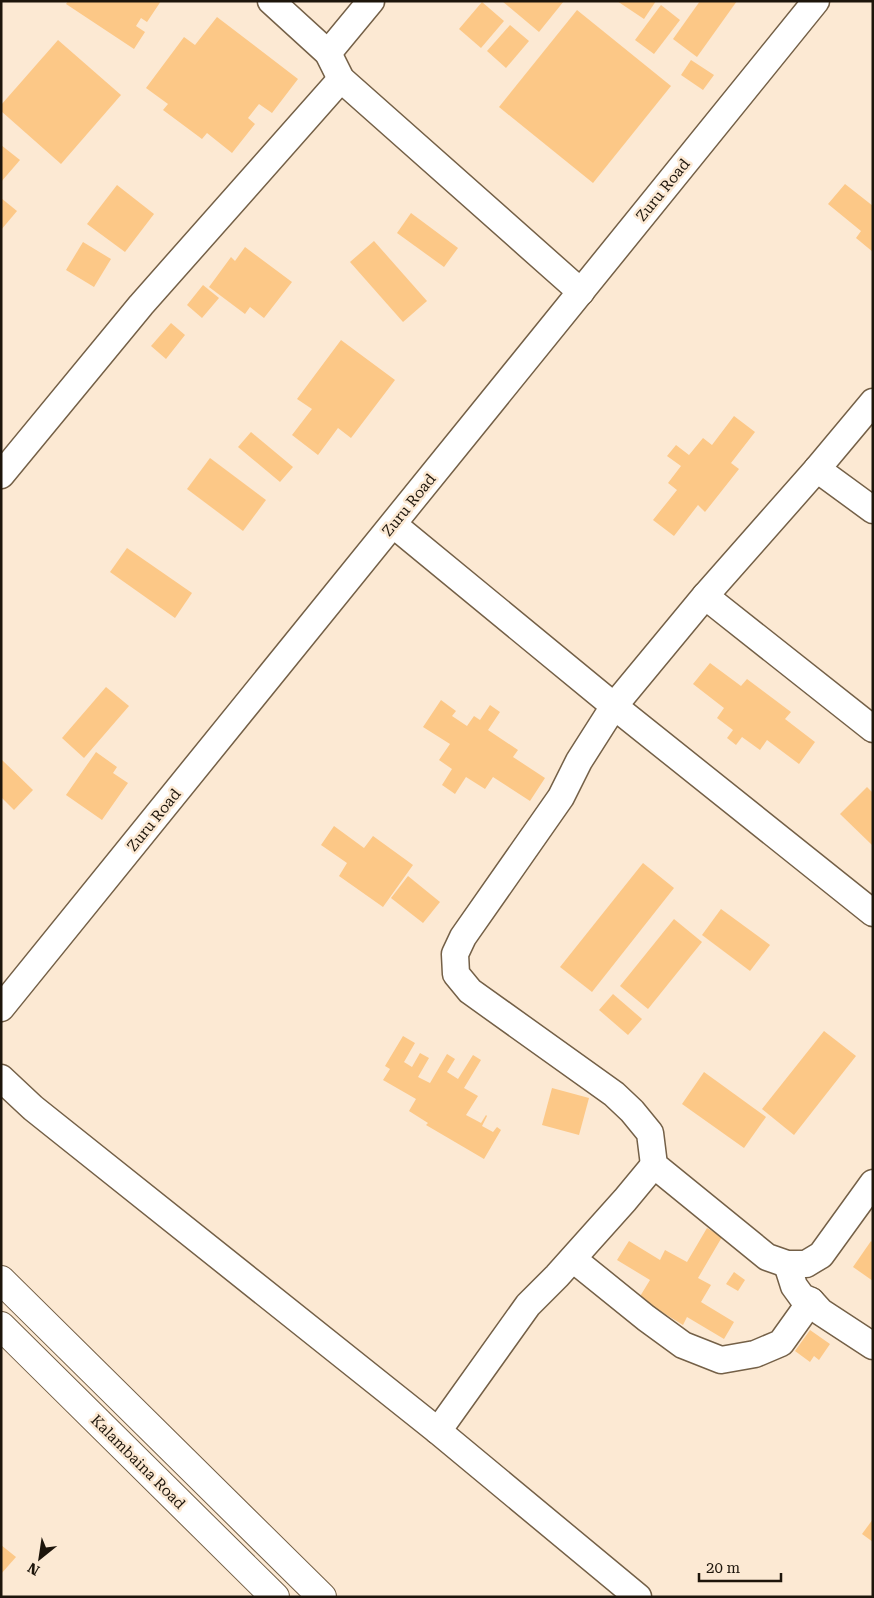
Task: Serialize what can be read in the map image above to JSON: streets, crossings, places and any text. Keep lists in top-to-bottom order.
{
  "streets": {
    "main road": ["Kalambaina Road"],
    "street": ["Zuru Road"]
  },
  "scale_bar": "20 m",
  "north": "bottom left"
}
